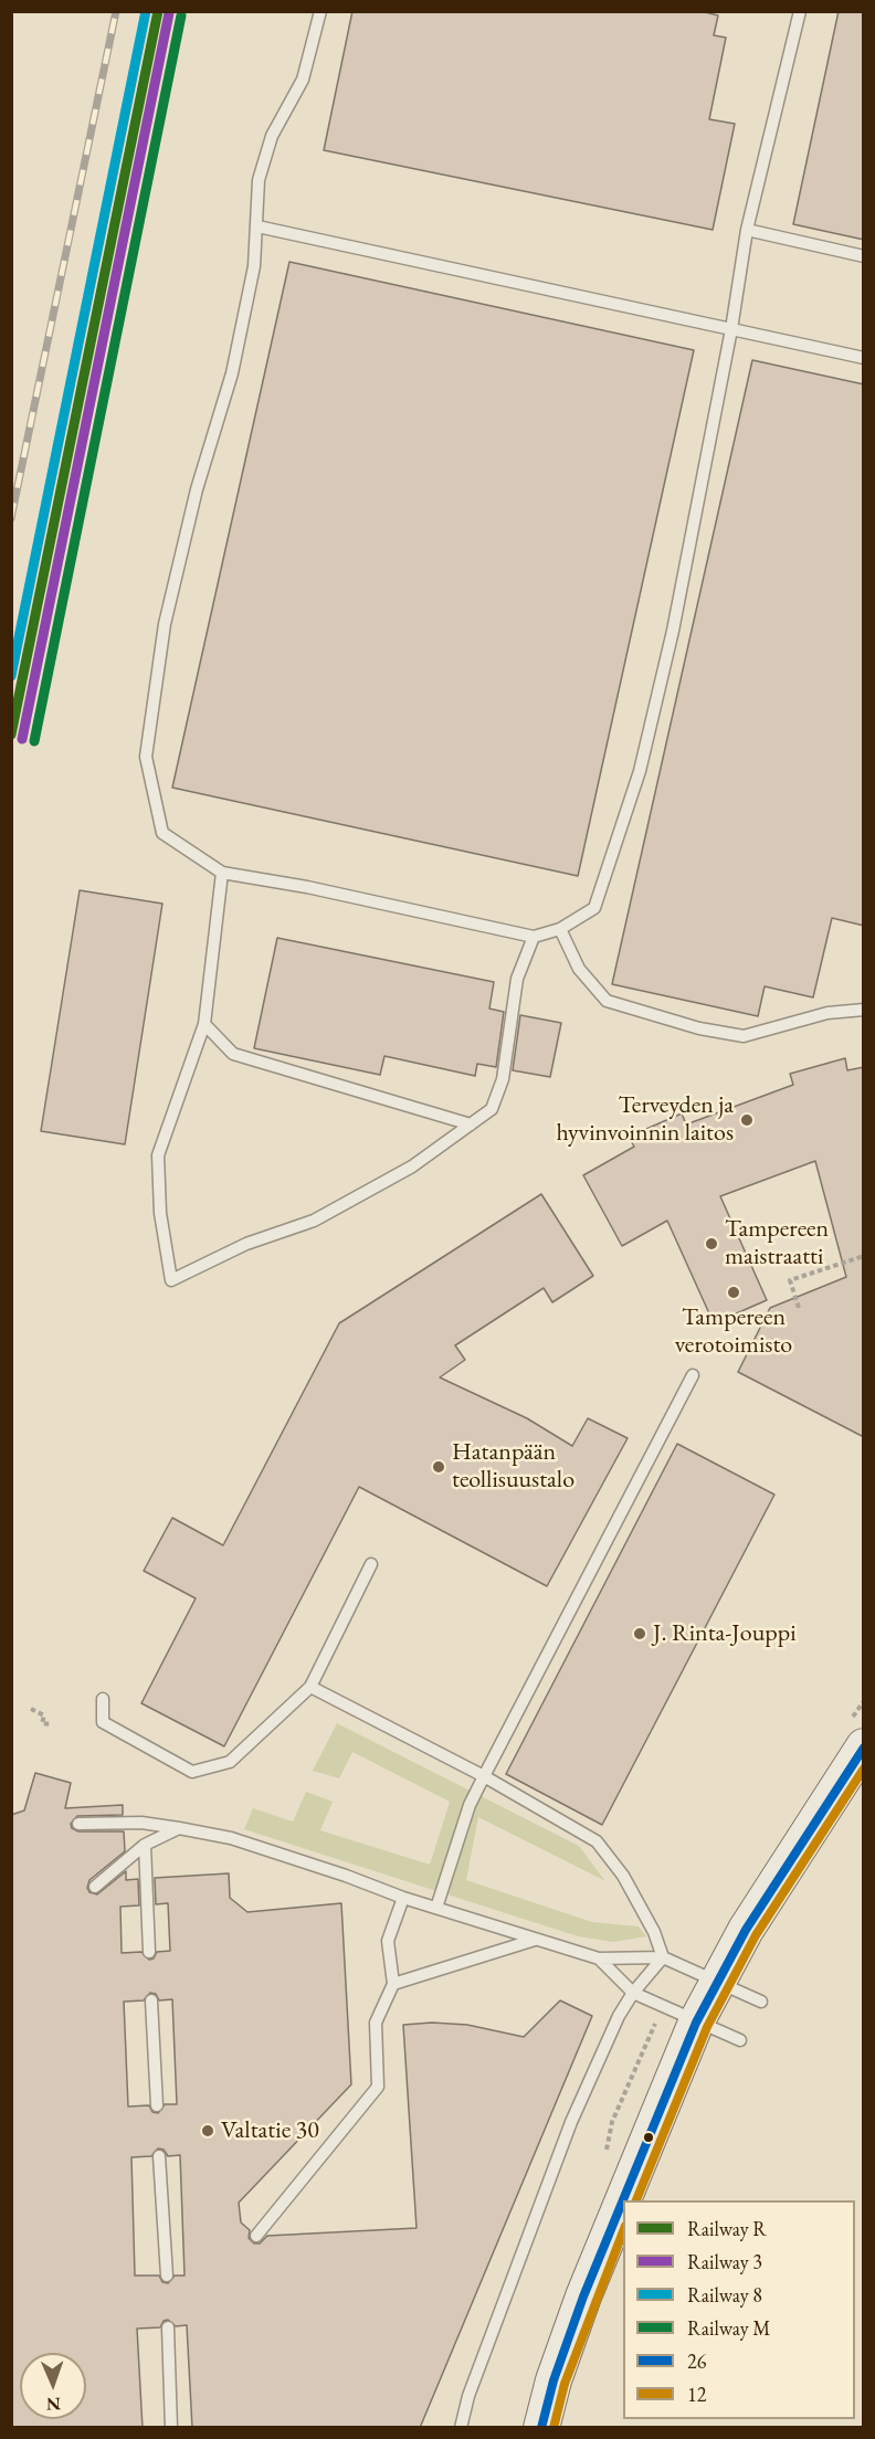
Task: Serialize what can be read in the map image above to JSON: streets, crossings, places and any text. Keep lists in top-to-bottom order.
{
  "places": [
    "Terveyden ja hyvinvoinnin laitos",
    "Tampereen maistraatti",
    "Tampereen verotoimisto",
    "Hatanpään teollisuustalo",
    "J. Rinta-Jouppi",
    "Valtatie 30"
  ],
  "lines": [
    "rail line R",
    "rail line 8",
    "rail line 3",
    "rail line M",
    "transit line 26",
    "transit line 12"
  ],
  "legend": [
    "Railway R",
    "Railway 3",
    "Railway 8",
    "Railway M",
    "26",
    "12"
  ],
  "north": "bottom"
}
